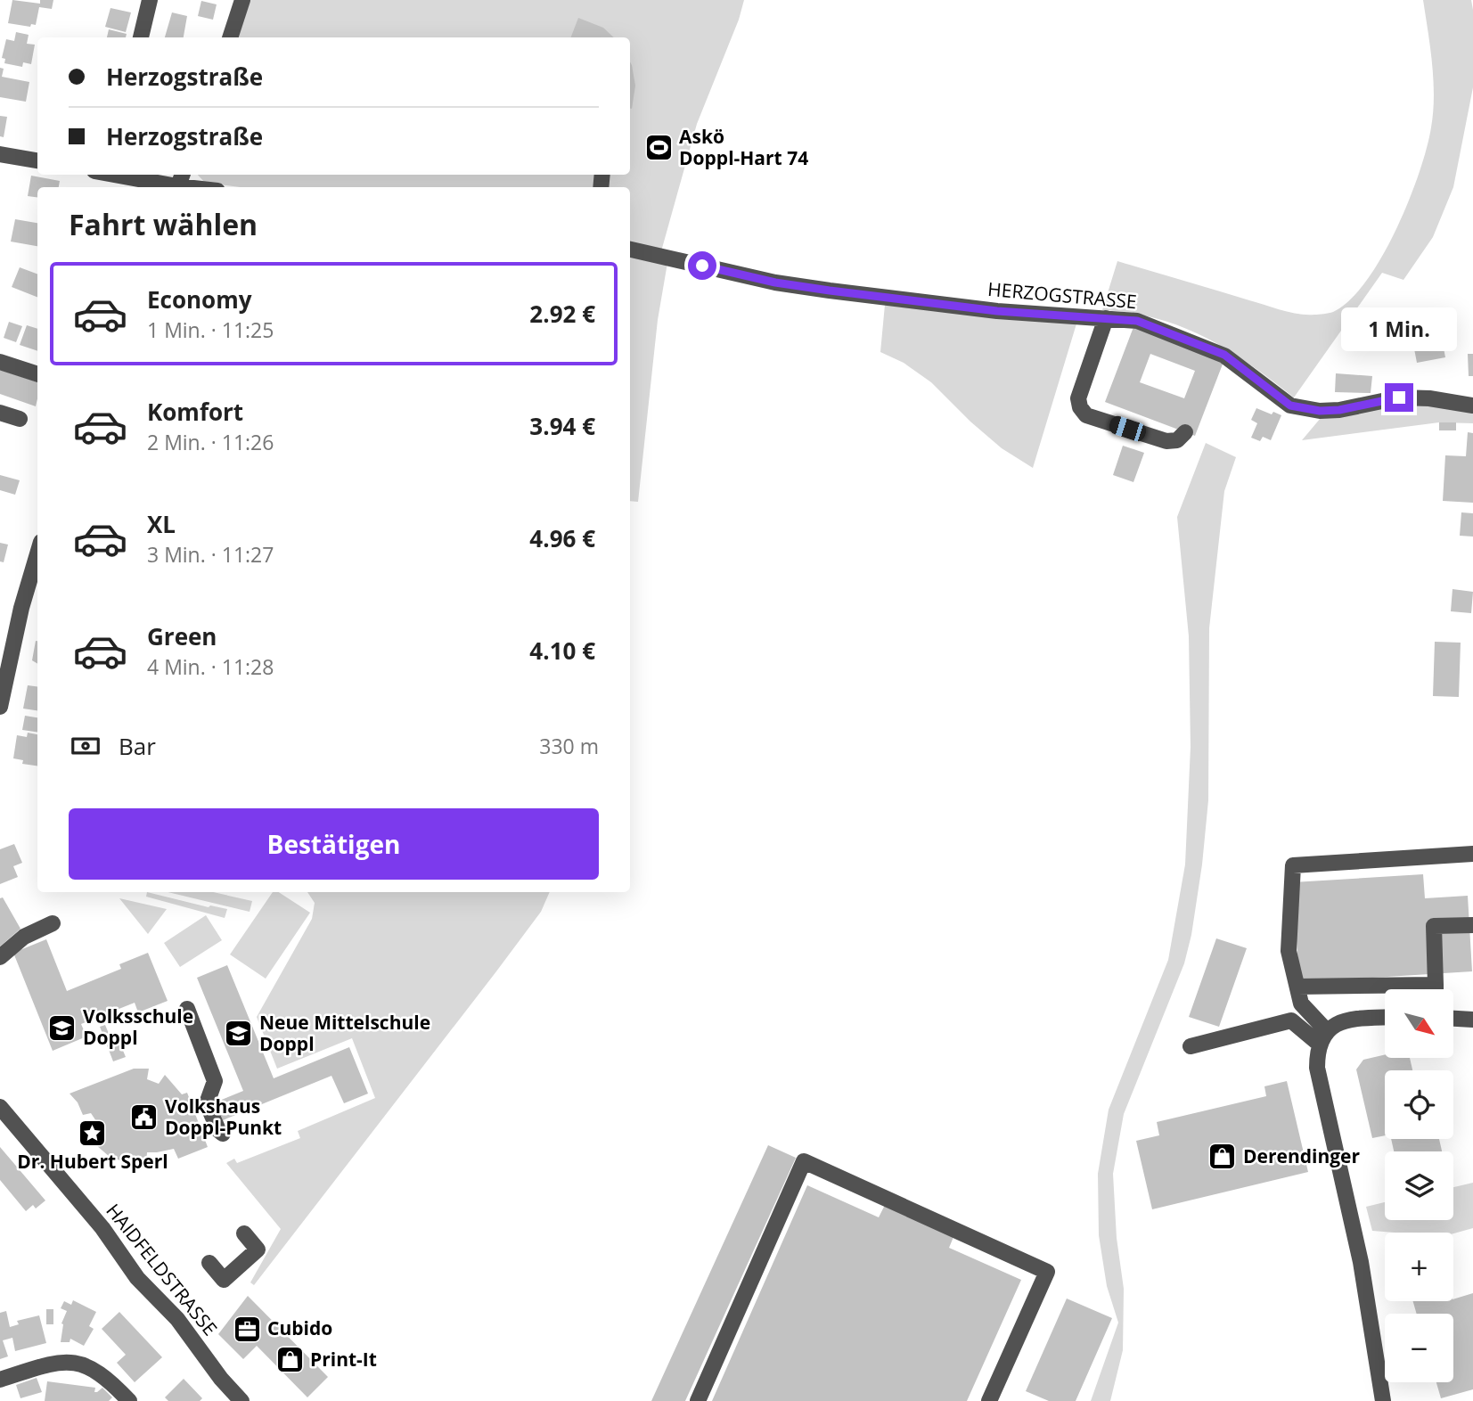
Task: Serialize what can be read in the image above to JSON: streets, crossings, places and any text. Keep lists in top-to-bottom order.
{
  "streets": {
    "street": ["HERZOGSTRASSE", "HAIDFELDSTRASSE"]
  },
  "places": {
    "sports": ["Askö Doppl-Hart 74"],
    "school or university": ["Volksschule Doppl", "Neue Mittelschule Doppl"],
    "public building": ["Volkshaus Doppl-Punkt"],
    "place": ["Dr. Hubert Sperl"],
    "shop": ["Derendinger", "Print-It"],
    "office": ["Cubido"]
  },
  "north": "bottom right",
  "page": {
    "banner": ["Herzogstraße", "Herzogstraße"],
    "heading": "Fahrt wählen",
    "list": [
      {
        "name": "Economy",
        "note": "1 Min. · 11:25",
        "value": "2.92 €"
      },
      {
        "name": "Komfort",
        "note": "2 Min. · 11:26",
        "value": "3.94 €"
      },
      {
        "name": "XL",
        "note": "3 Min. · 11:27",
        "value": "4.96 €"
      },
      {
        "name": "Green",
        "note": "4 Min. · 11:28",
        "value": "4.10 €"
      }
    ],
    "bubble": "1 Min.",
    "pay": ["Bar", "330 m"],
    "buttons": "Bestätigen",
    "map_buttons": ["+", "−"]
  }
}
